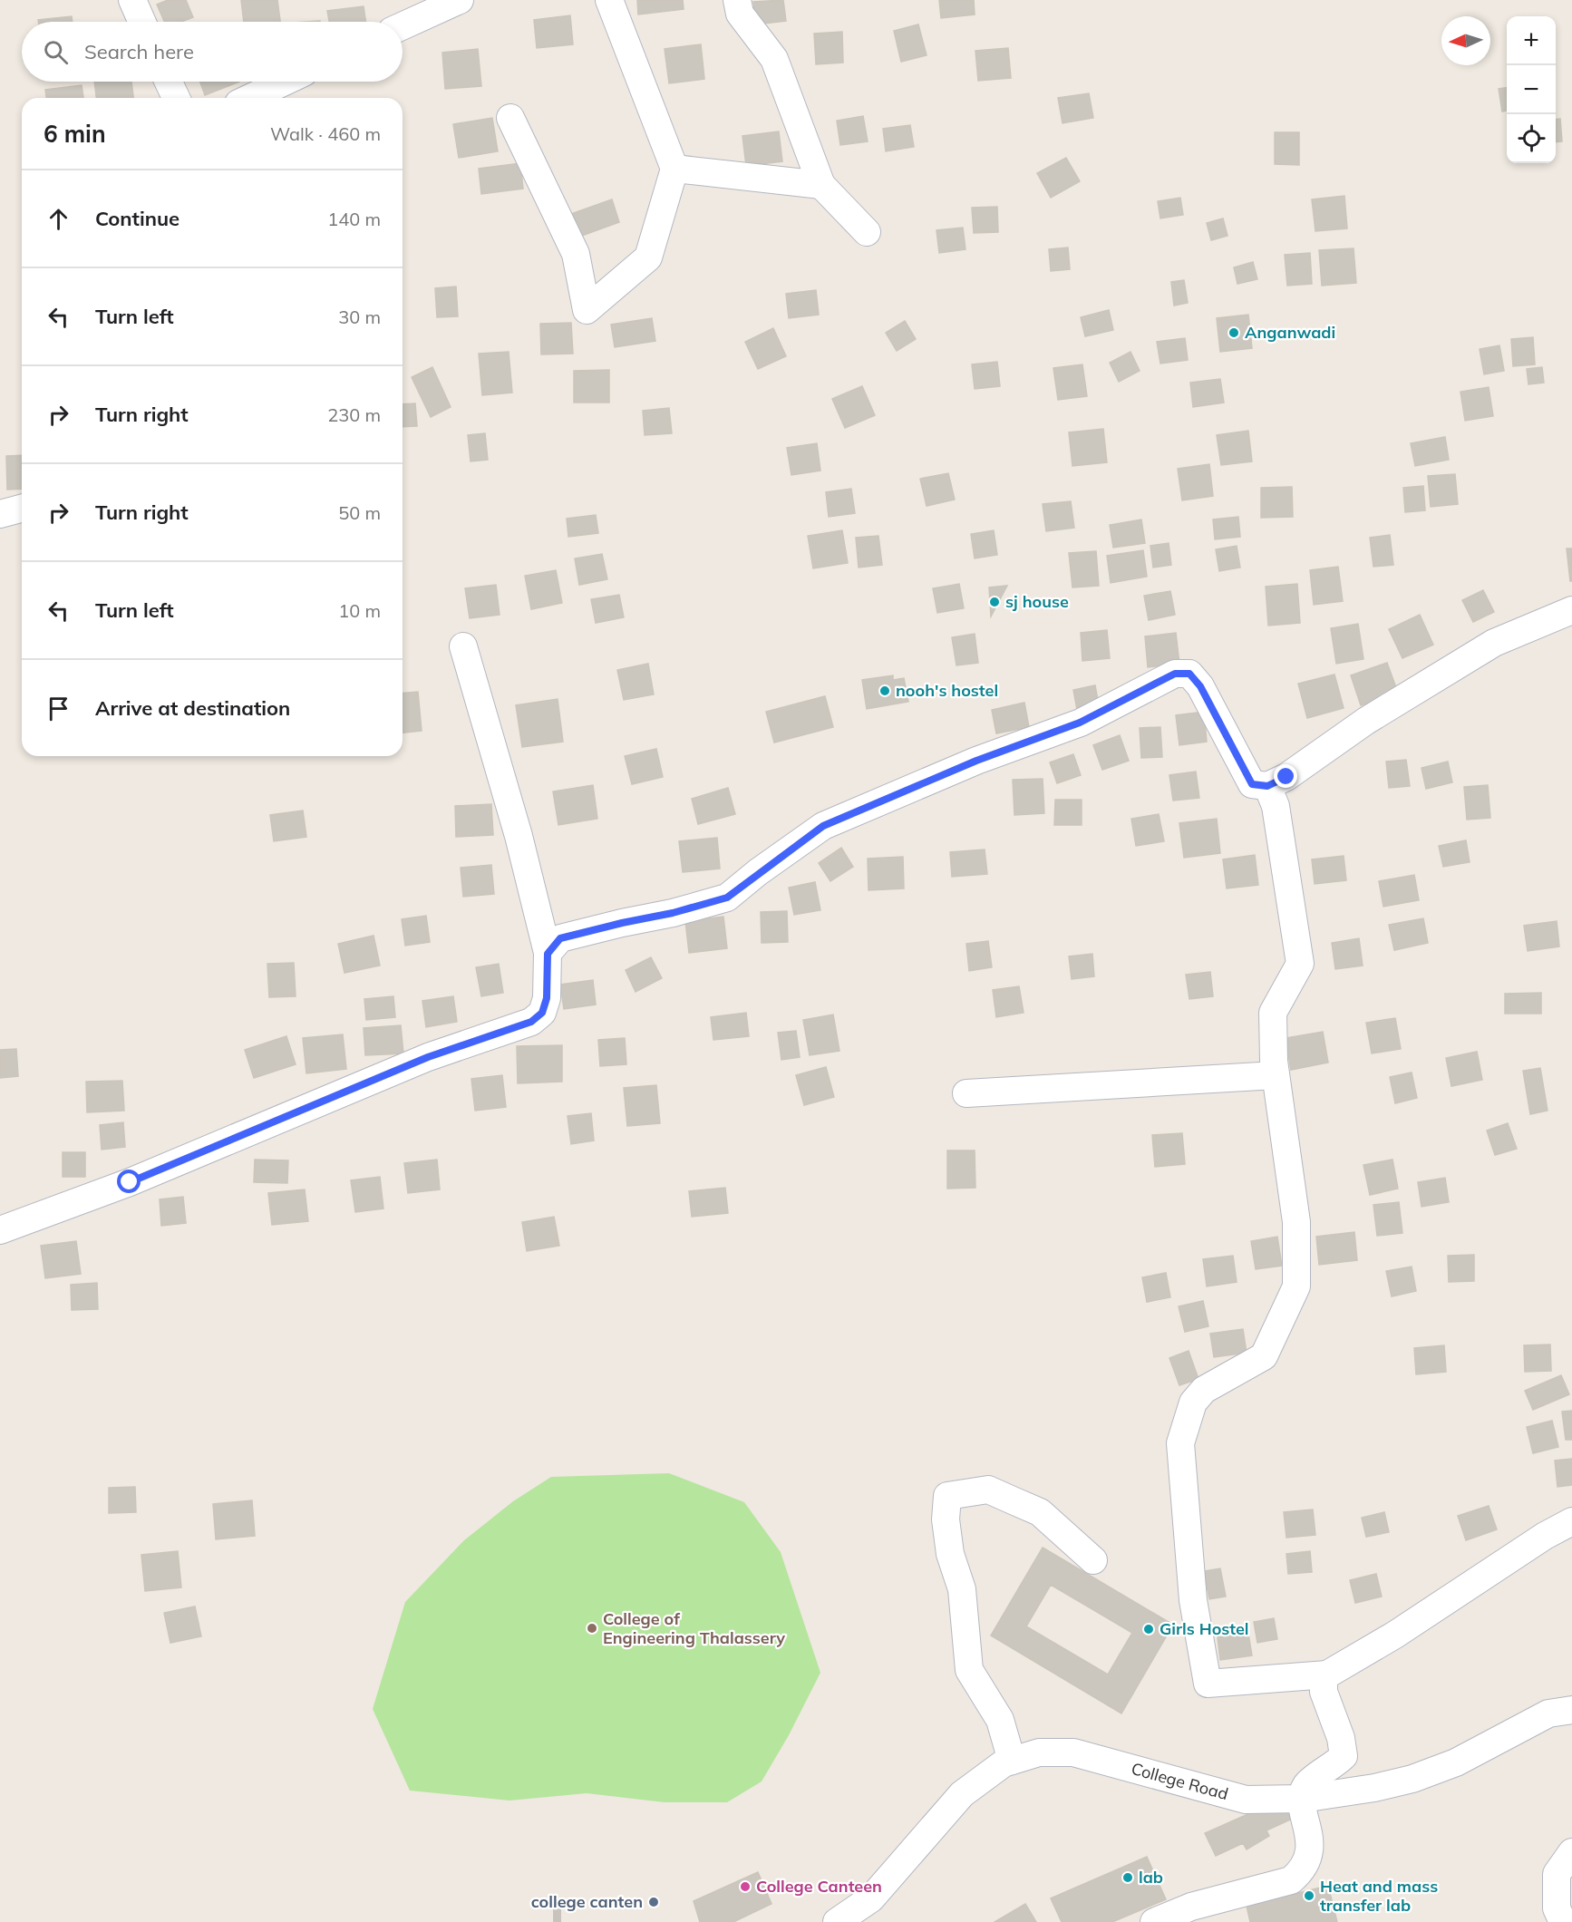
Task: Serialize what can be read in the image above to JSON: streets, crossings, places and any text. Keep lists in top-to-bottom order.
{
  "streets": {
    "street": ["College Road"]
  },
  "places": [
    "Anganwadi",
    "sj house",
    "nooh's hostel",
    "College of Engineering Thalassery",
    "Girls Hostel",
    "lab",
    "College Canteen",
    "Heat and mass transfer lab",
    "college canten"
  ],
  "north": "left",
  "page": {
    "map_buttons": ["+", "−"],
    "search": "Search here",
    "heading": ["6 min", "Walk · 460 m"],
    "list": [
      ["Continue", "140 m"],
      ["Turn left", "30 m"],
      ["Turn right", "230 m"],
      ["Turn right", "50 m"],
      ["Turn left", "10 m"],
      "Arrive at destination"
    ]
  }
}
